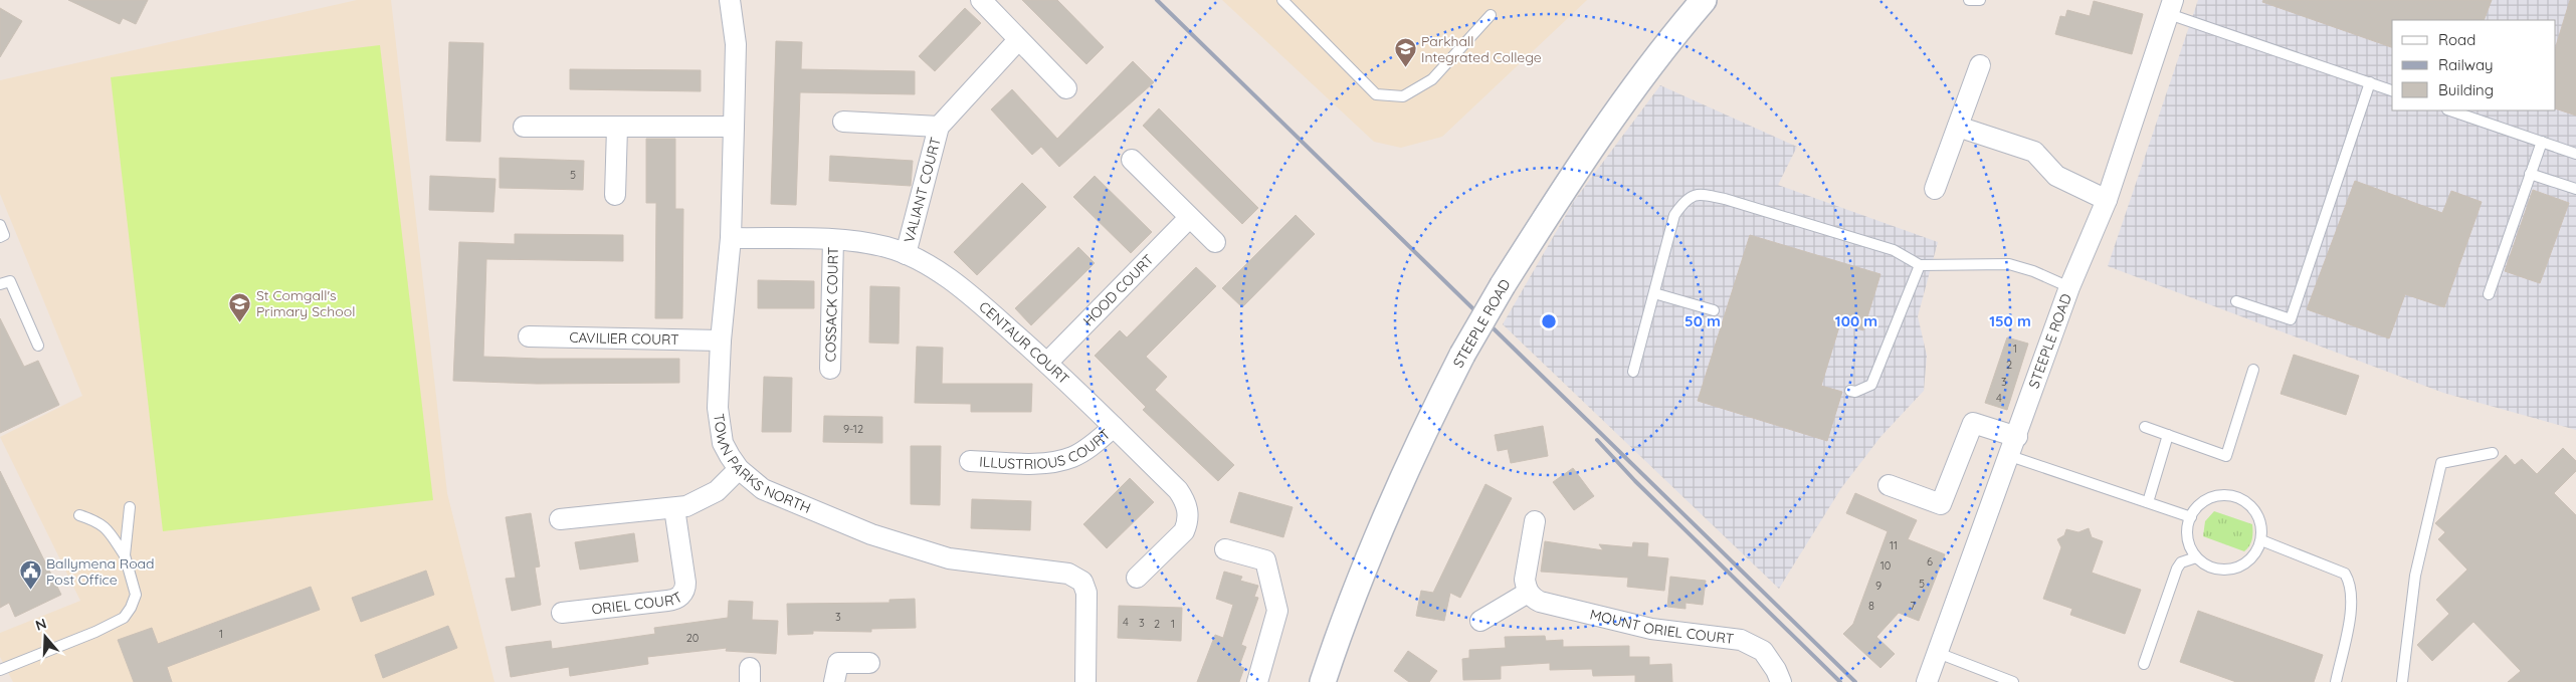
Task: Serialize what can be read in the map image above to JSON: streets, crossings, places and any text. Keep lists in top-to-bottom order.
{
  "streets": {
    "street": [
      "VALIANT COURT",
      "HOOD COURT",
      "COSSACK COURT",
      "STEEPLE ROAD",
      "CAVILIER COURT",
      "CENTAUR COURT",
      "ILLUSTRIOUS COURT",
      "TOWN PARKS NORTH",
      "ORIEL COURT",
      "MOUNT ORIEL COURT"
    ]
  },
  "crossings": [
    ["VALIANT COURT", "CENTAUR COURT"],
    ["HOOD COURT", "CENTAUR COURT"],
    ["COSSACK COURT", "CENTAUR COURT"],
    ["CAVILIER COURT", "TOWN PARKS NORTH"],
    ["CENTAUR COURT", "ILLUSTRIOUS COURT"],
    ["CENTAUR COURT", "TOWN PARKS NORTH"]
  ],
  "places": {
    "school or university": ["Parkhall Integrated College", "St Comgall's Primary School"],
    "public building": ["Ballymena Road Post Office"]
  },
  "house_numbers": [
    "5",
    "1",
    "2",
    "3",
    "4",
    "9-12",
    "11",
    "6",
    "10",
    "5",
    "9",
    "8",
    "7",
    "3",
    "4",
    "3",
    "2",
    "1",
    "1",
    "20"
  ],
  "legend": ["Road", "Railway", "Building"],
  "north": "top",
  "rings": ["50 m", "100 m", "150 m"]
}
